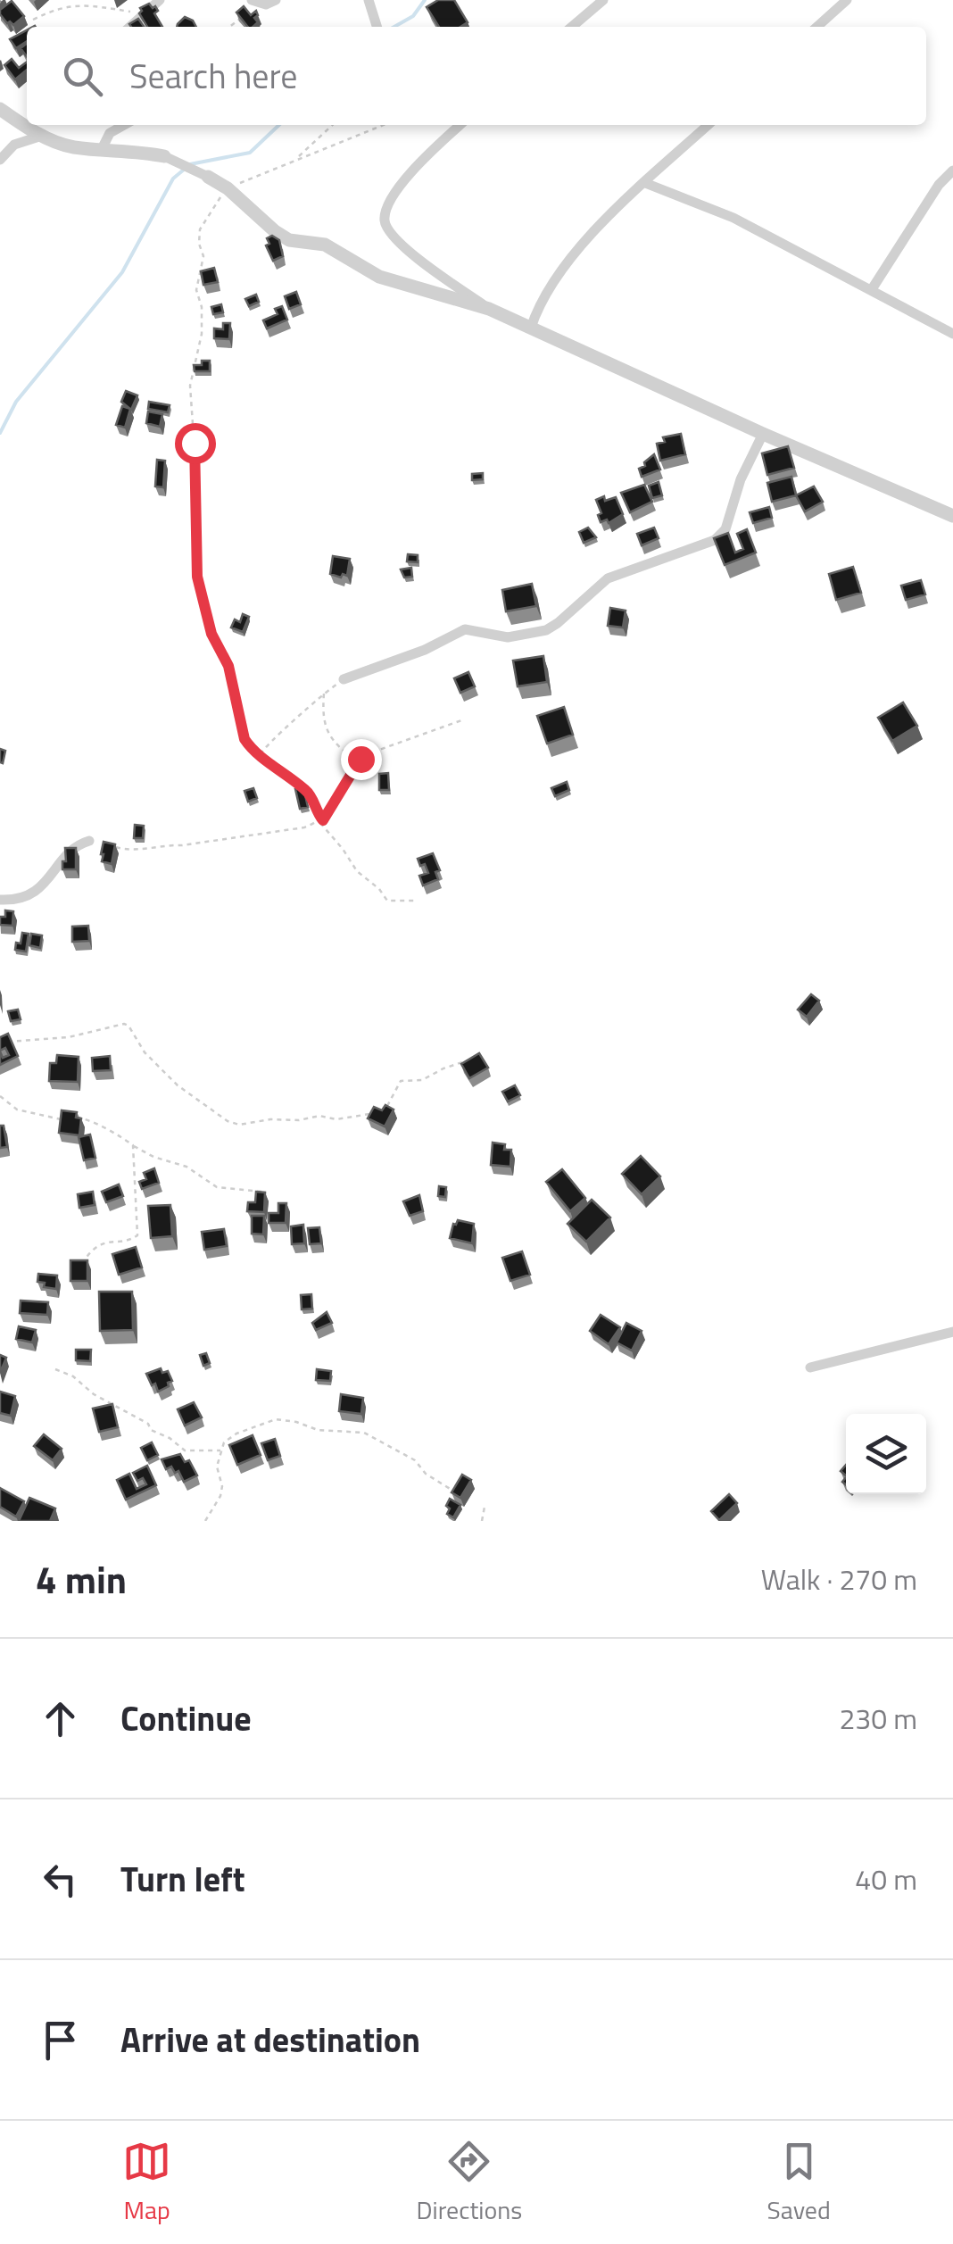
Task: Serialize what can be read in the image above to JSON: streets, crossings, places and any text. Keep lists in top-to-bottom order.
{
  "page": {
    "search": "Search here",
    "heading": ["4 min", "Walk · 270 m"],
    "list": [
      ["Continue", "230 m"],
      ["Turn left", "40 m"],
      "Arrive at destination"
    ],
    "nav": ["Map", "Directions", "Saved"]
  }
}
